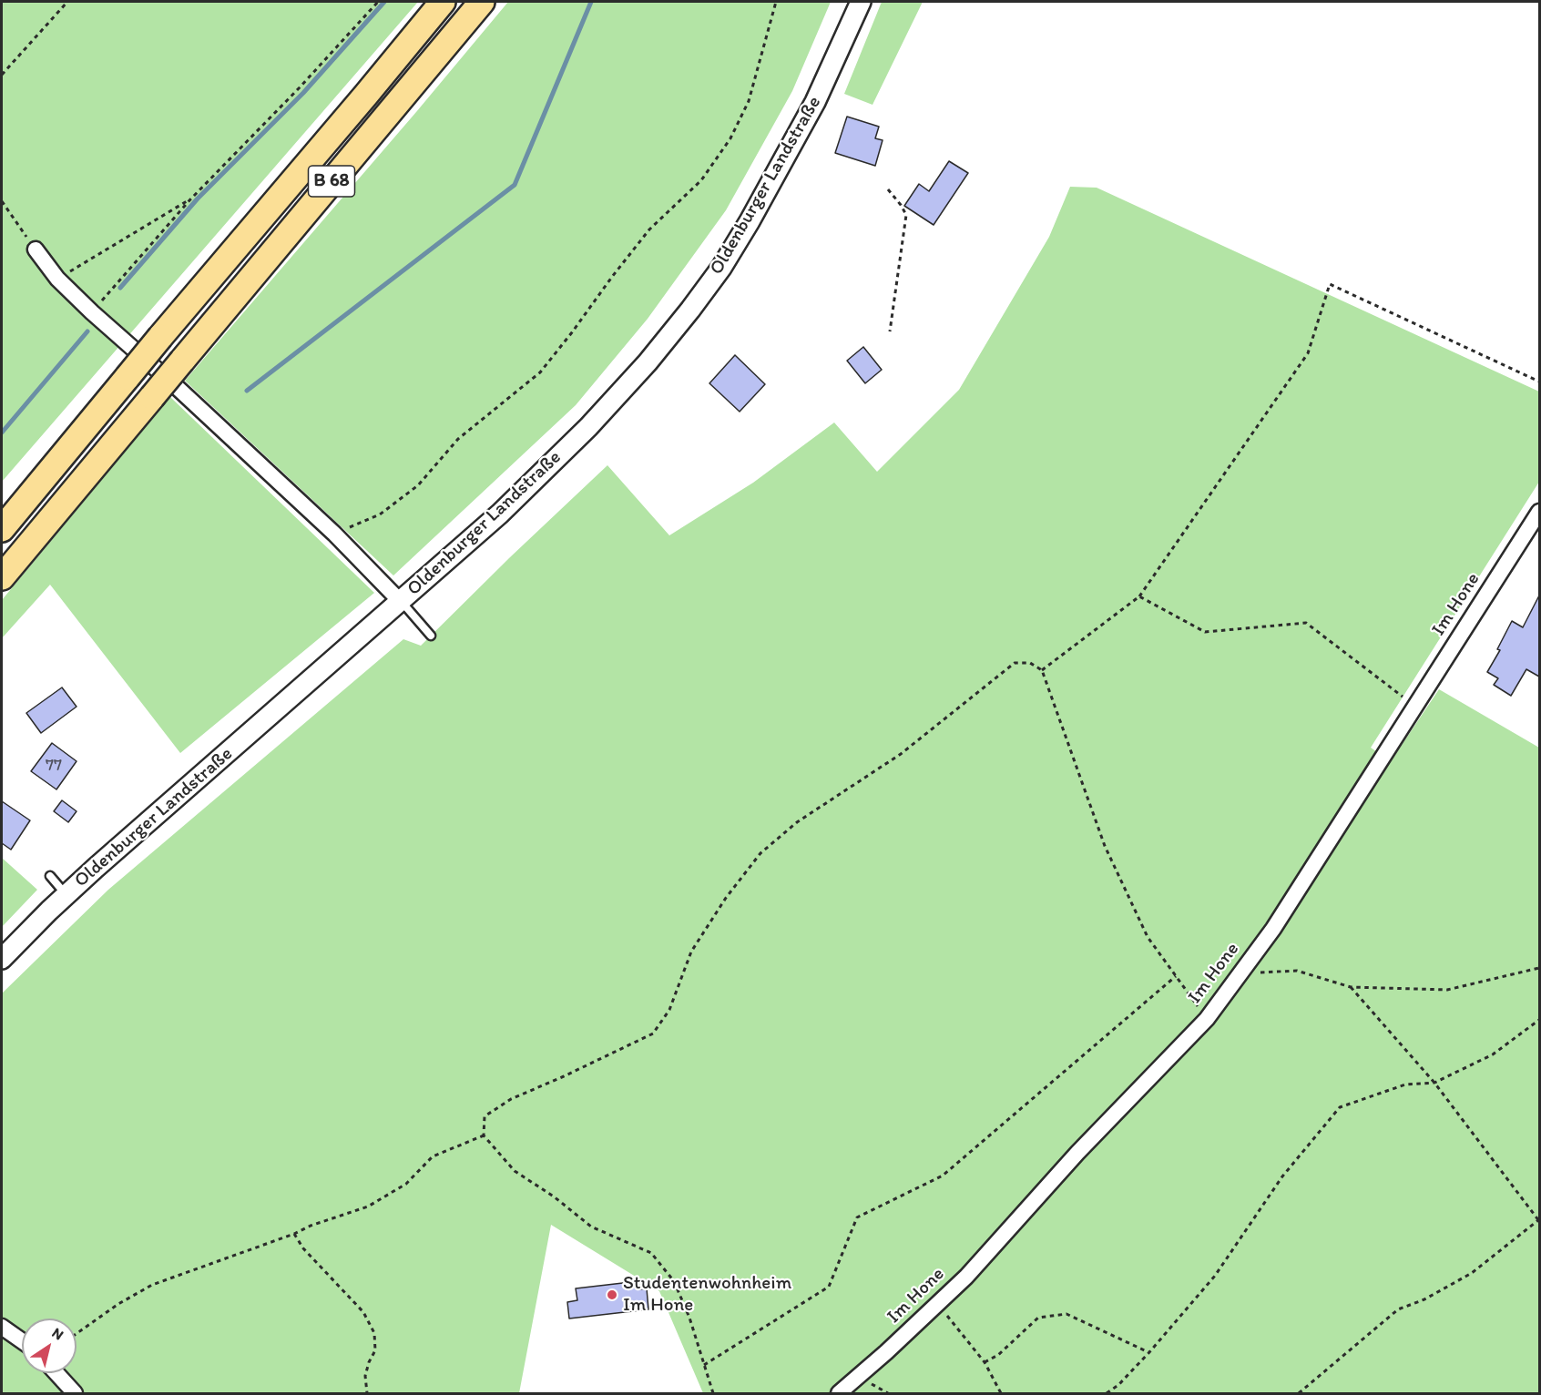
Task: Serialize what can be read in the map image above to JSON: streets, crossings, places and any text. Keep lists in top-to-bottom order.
{
  "streets": {
    "highway": ["B 68"],
    "street": ["Oldenburger Landstraße", "Im Hone"]
  },
  "places": ["Studentenwohnheim Im Hone"],
  "house_numbers": ["77"],
  "north": "top right"
}
